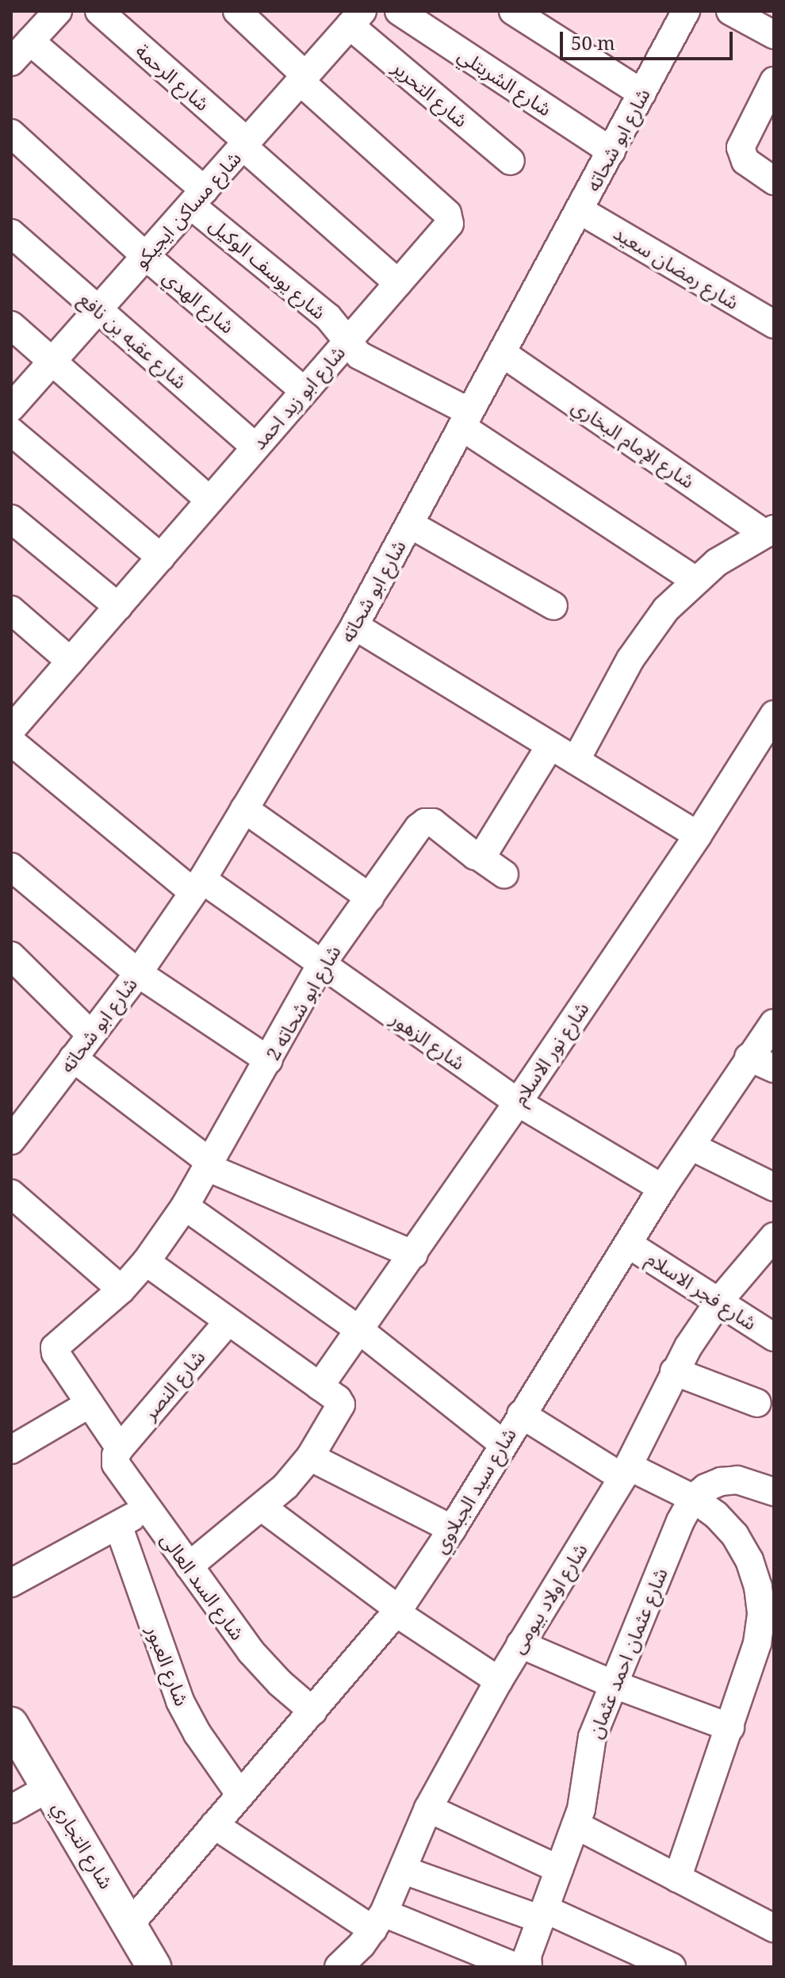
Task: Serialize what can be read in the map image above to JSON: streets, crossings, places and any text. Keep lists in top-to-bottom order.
{
  "streets": {
    "street": [
      "شارع الرحمة",
      "شارع الشربتلي",
      "شارع التحرير",
      "شارع ابو شحاته",
      "شارع مساكن ايجيكو",
      "شارع رمضان سعيد",
      "شارع يوسف الوكيل",
      "شارع الهدي",
      "شارع عقبه بن نافع",
      "شارع ابو زيد احمد",
      "شارع الإمام البخاري",
      "شارع ابو شحاته 2",
      "شارع الزهور",
      "شارع نور الاسلام",
      "شارع فجر الاسلام",
      "شارع النصر",
      "شارع سيد الجبلاوي",
      "شارع السد العالى",
      "شارع اولاد بيومى",
      "شارع عثمان احمد عثمان",
      "شارع العبور",
      "شارع التجاري"
    ]
  },
  "crossings": [
    ["شارع الرحمة", "شارع مساكن ايجيكو"],
    ["شارع الرحمة", "شارع ابو زيد احمد"],
    ["شارع الشربتلي", "شارع ابو شحاته"],
    ["شارع التحرير", "شارع مساكن ايجيكو"],
    ["شارع ابو شحاته", "شارع رمضان سعيد"],
    ["شارع ابو شحاته", "شارع يوسف الوكيل"],
    ["شارع ابو شحاته", "شارع الإمام البخاري"],
    ["شارع ابو شحاته", "شارع الزهور"],
    ["شارع مساكن ايجيكو", "شارع يوسف الوكيل"],
    ["شارع مساكن ايجيكو", "شارع الهدي"],
    ["شارع مساكن ايجيكو", "شارع عقبه بن نافع"],
    ["شارع مساكن ايجيكو", "شارع ابو زيد احمد"],
    ["شارع يوسف الوكيل", "شارع ابو زيد احمد"],
    ["شارع الهدي", "شارع ابو زيد احمد"],
    ["شارع عقبه بن نافع", "شارع ابو زيد احمد"],
    ["شارع ابو شحاته 2", "شارع الزهور"],
    ["شارع الزهور", "شارع نور الاسلام"],
    ["شارع الزهور", "شارع سيد الجبلاوي"],
    ["شارع فجر الاسلام", "شارع سيد الجبلاوي"],
    ["شارع فجر الاسلام", "شارع اولاد بيومى"],
    ["شارع النصر", "شارع السد العالى"],
    ["شارع سيد الجبلاوي", "شارع السد العالى"],
    ["شارع سيد الجبلاوي", "شارع العبور"],
    ["شارع سيد الجبلاوي", "شارع التجاري"]
  ],
  "scale_bar": "50 m"
}
